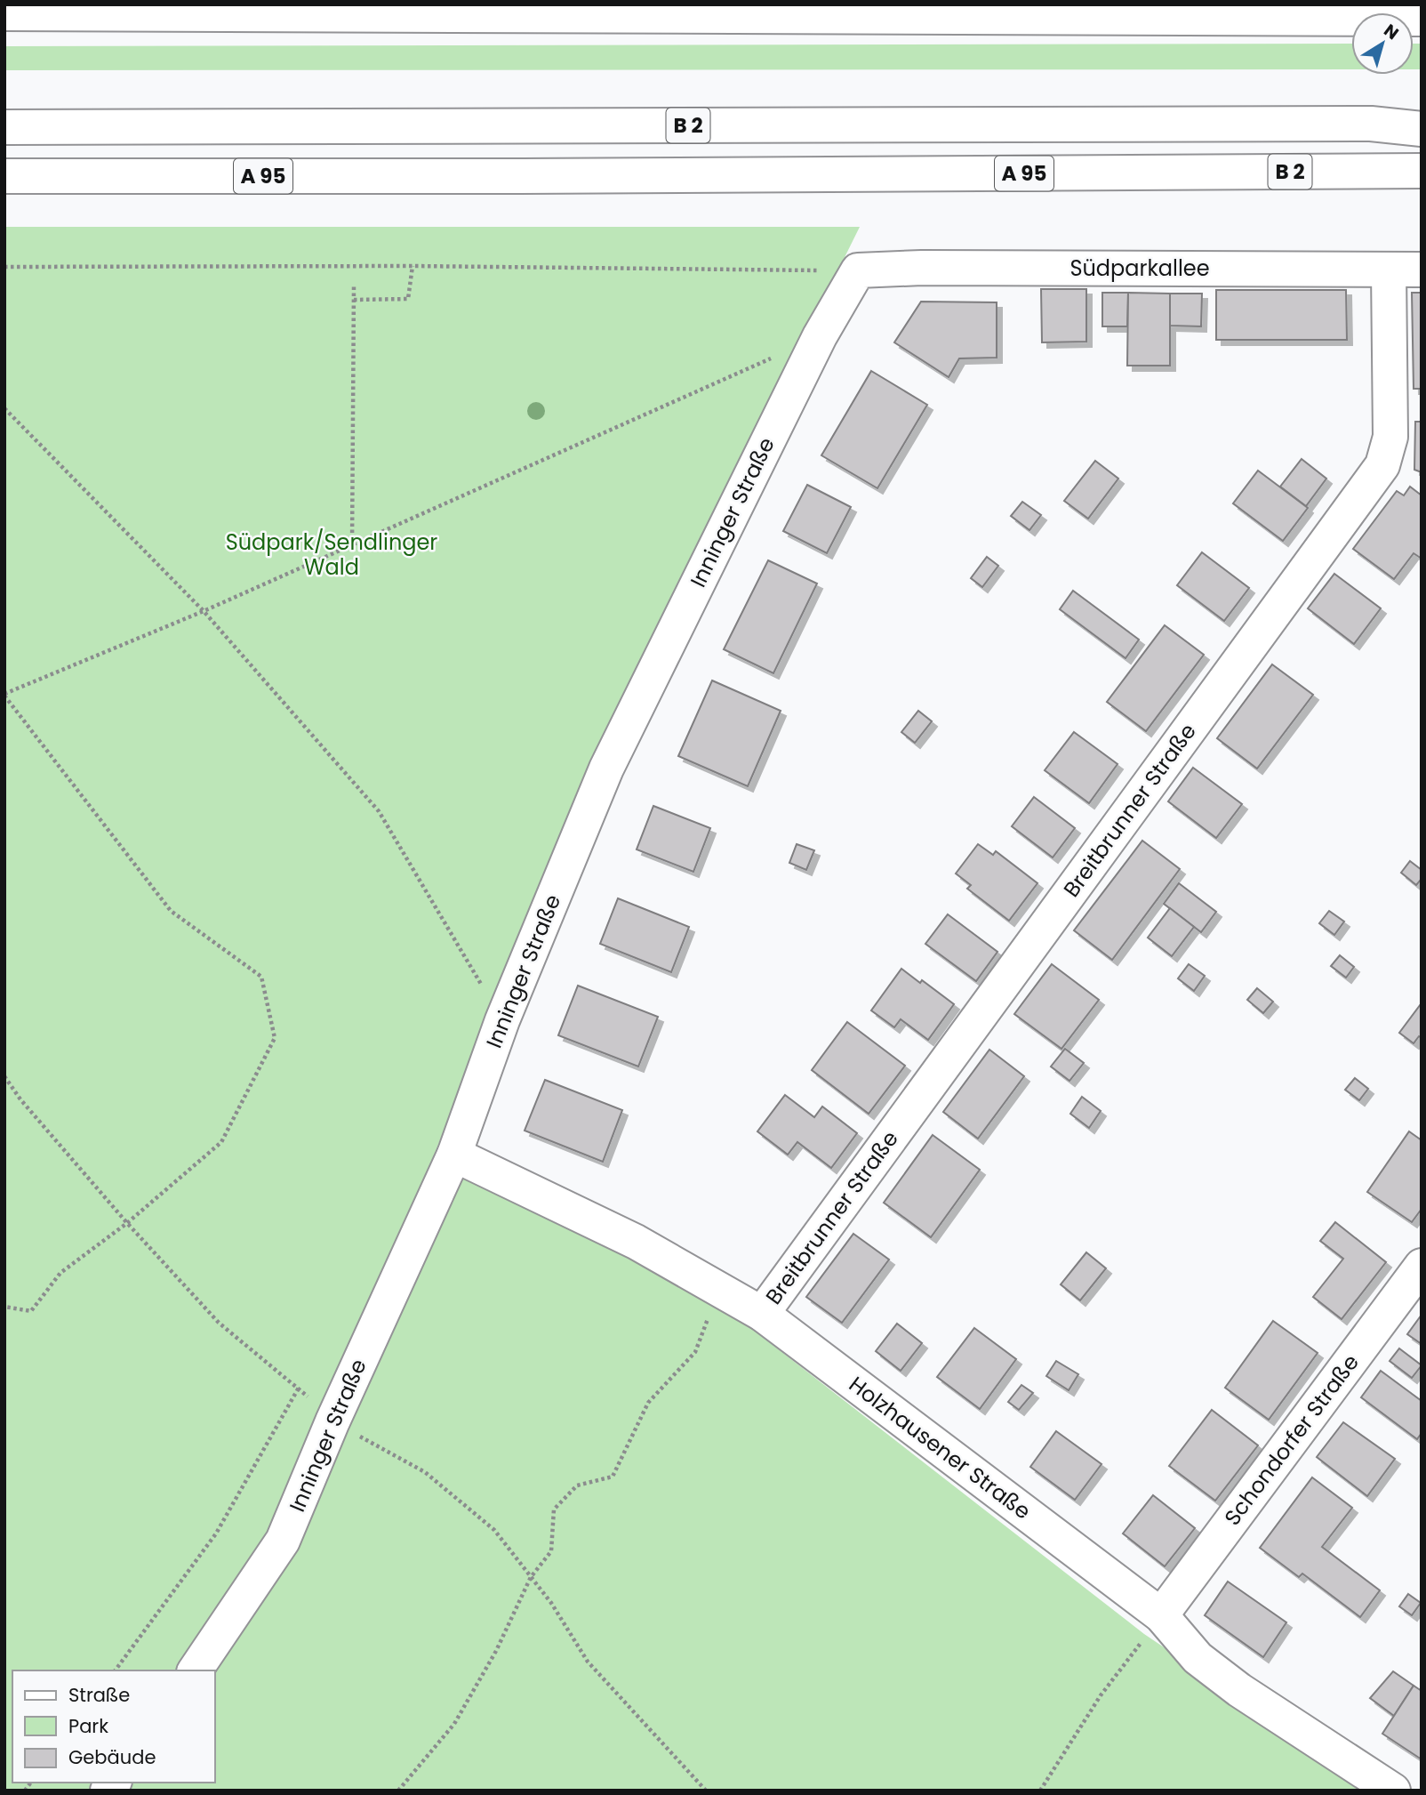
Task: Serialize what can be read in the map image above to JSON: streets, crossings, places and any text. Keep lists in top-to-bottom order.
{
  "streets": {
    "main road": [
      "B 2",
      "A 95",
      "Südparkallee",
      "Inninger Straße",
      "Breitbrunner Straße",
      "Schondorfer Straße",
      "Holzhausener Straße"
    ]
  },
  "crossings": [
    ["B 2", "A 95"],
    ["Südparkallee", "Inninger Straße"],
    ["Südparkallee", "Breitbrunner Straße"],
    ["Inninger Straße", "Holzhausener Straße"],
    ["Breitbrunner Straße", "Holzhausener Straße"],
    ["Schondorfer Straße", "Holzhausener Straße"]
  ],
  "parks": ["Südpark/Sendlinger Wald"],
  "legend": ["Straße", "Park", "Gebäude"],
  "north": "top right"
}
